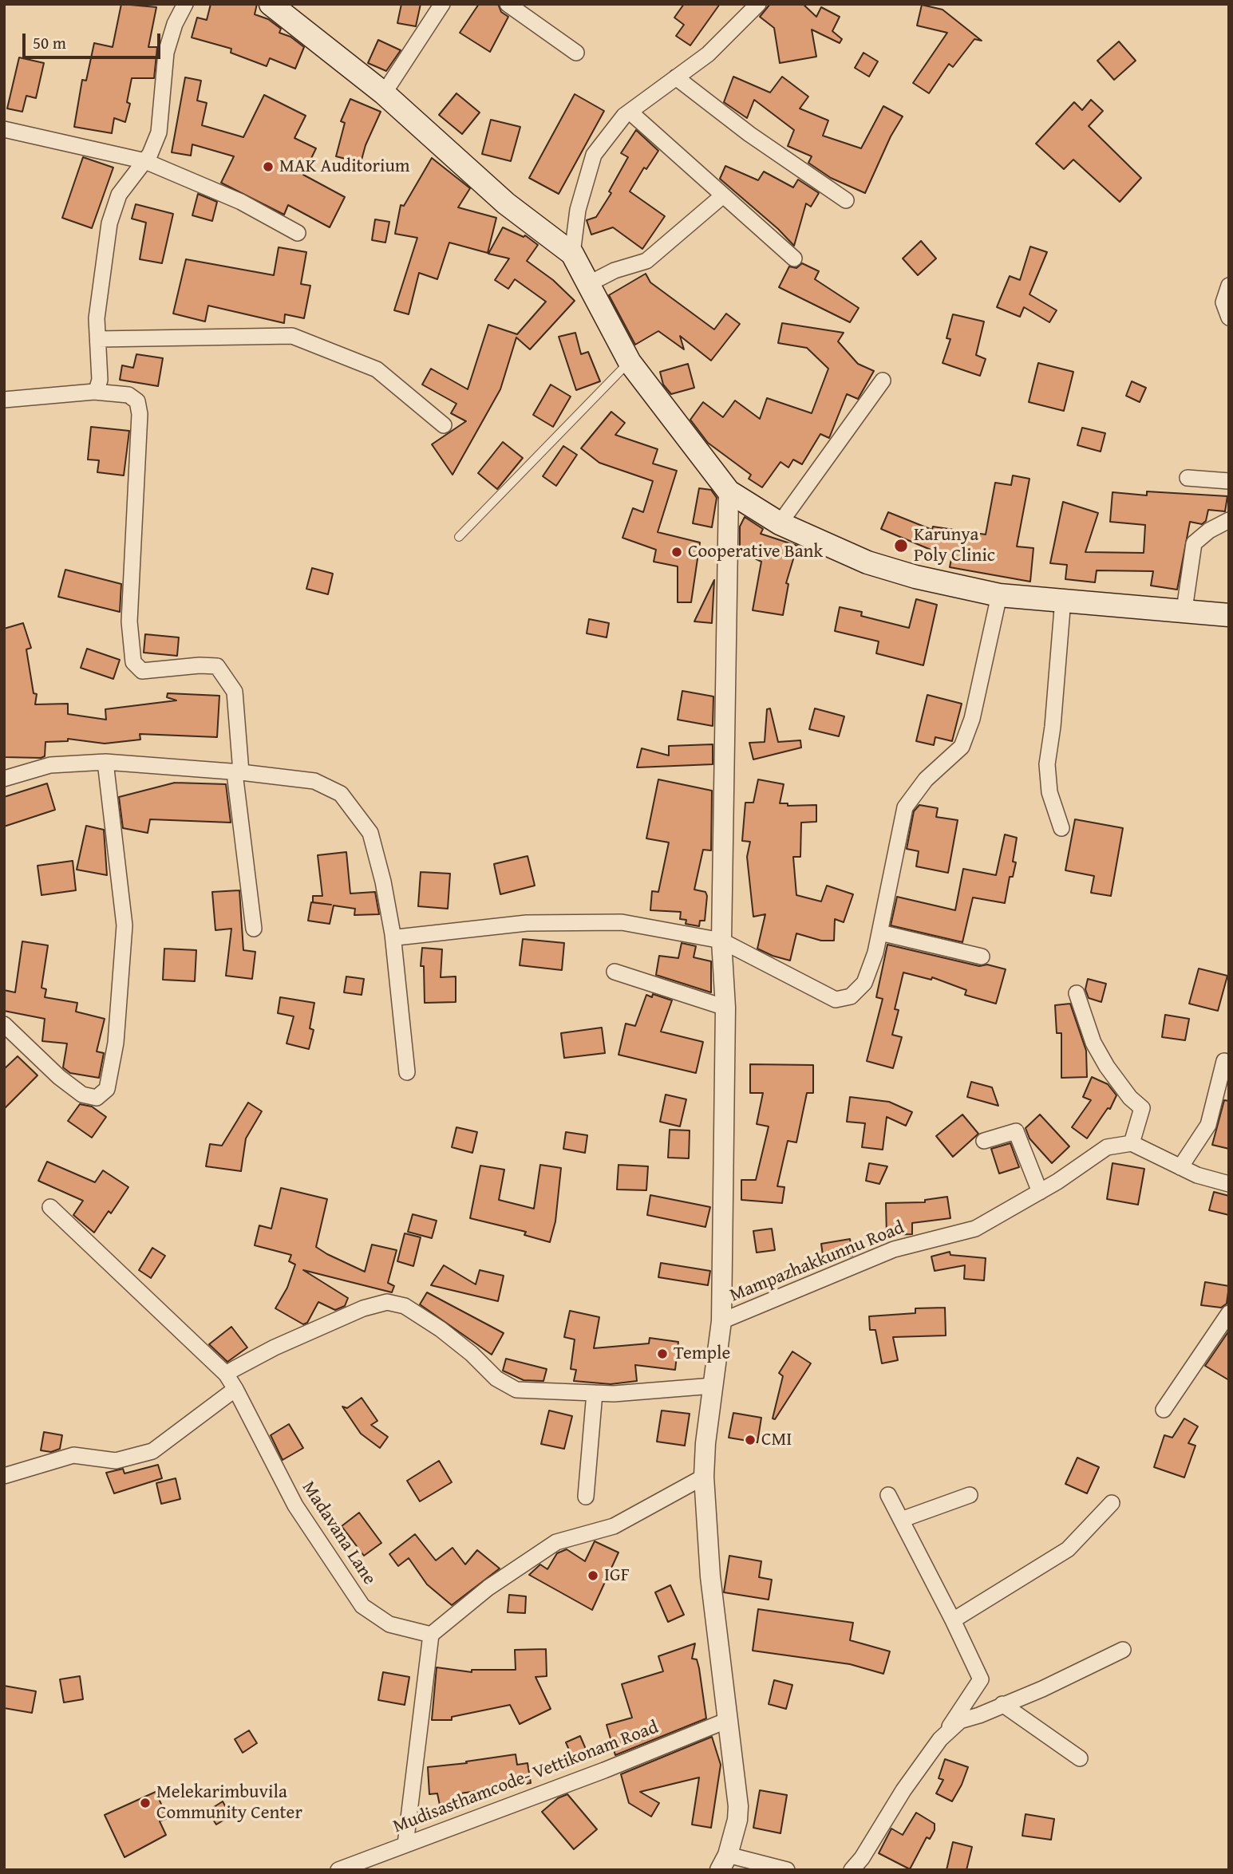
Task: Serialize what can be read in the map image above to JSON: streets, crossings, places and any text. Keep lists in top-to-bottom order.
{
  "streets": {
    "street": ["Mampazhakkunnu Road", "Madavana Lane", "Mudisasthamcode- Vettikonam Road"]
  },
  "places": [
    "MAK Auditorium",
    "Karunya Poly Clinic",
    "Cooperative Bank",
    "Temple",
    "CMI",
    "IGF",
    "Melekarimbuvila Community Center"
  ],
  "scale_bar": "50 m"
}
